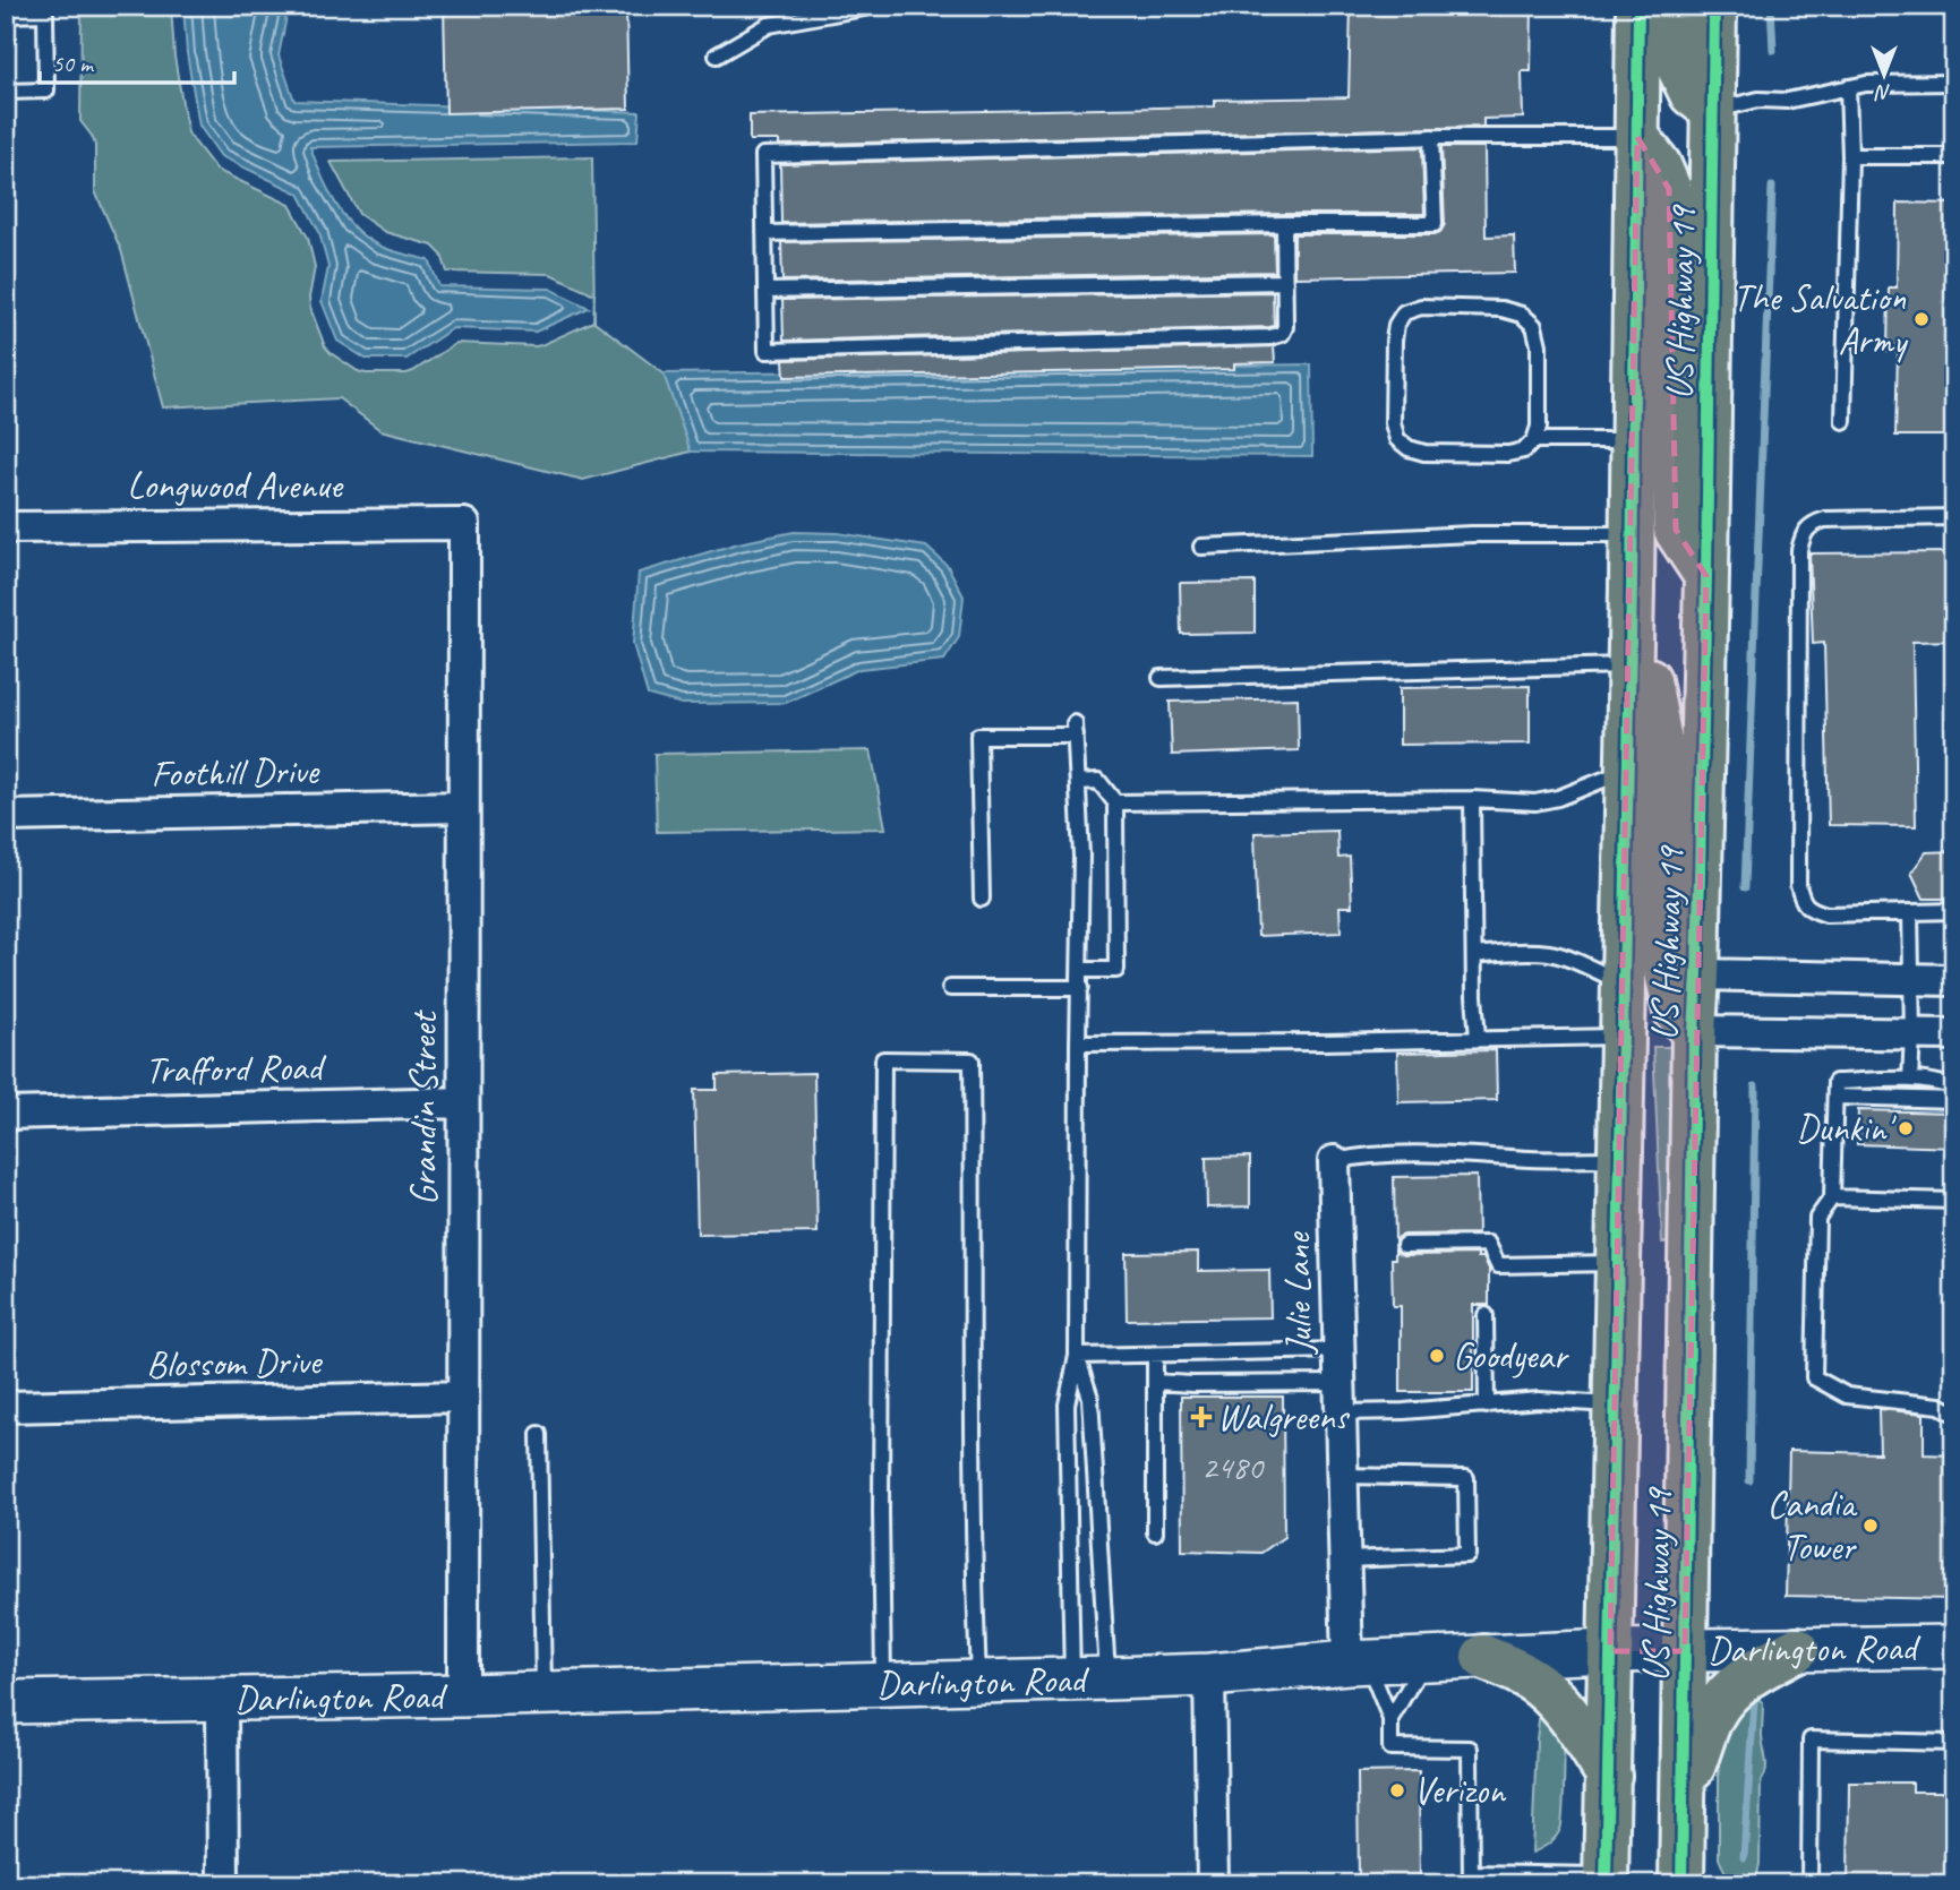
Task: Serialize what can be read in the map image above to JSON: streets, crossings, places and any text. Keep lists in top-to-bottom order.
{
  "streets": {
    "highway": ["US Highway 19"],
    "street": [
      "Longwood Avenue",
      "Foothill Drive",
      "Trafford Road",
      "Grandin Street",
      "Julie Lane",
      "Blossom Drive",
      "Darlington Road"
    ]
  },
  "crossings": [
    ["US Highway 19", "Darlington Road"],
    ["Longwood Avenue", "Grandin Street"],
    ["Foothill Drive", "Grandin Street"],
    ["Trafford Road", "Grandin Street"],
    ["Grandin Street", "Blossom Drive"],
    ["Grandin Street", "Darlington Road"],
    ["Julie Lane", "Darlington Road"]
  ],
  "places": {
    "other": [
      "The Salvation Army",
      "Dunkin'",
      "Goodyear",
      "Candia Tower",
      "Verizon"
    ],
    "health": ["Walgreens"]
  },
  "house_numbers": ["2480"],
  "scale_bar": "50 m",
  "north": "bottom"
}
